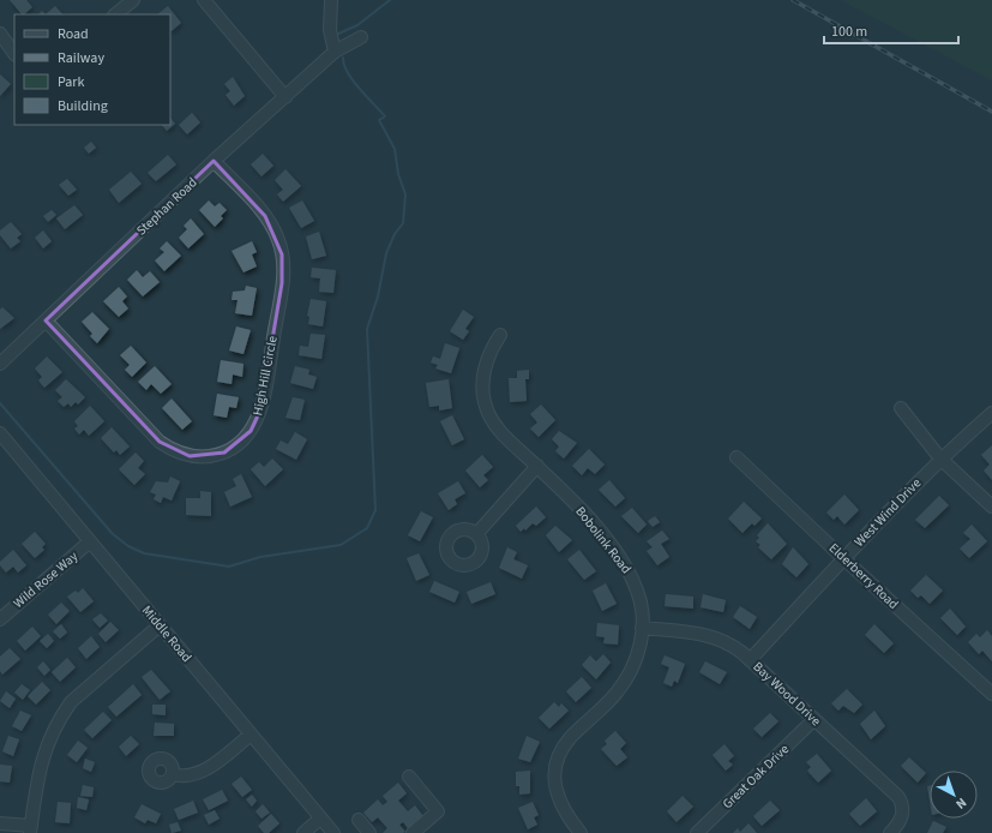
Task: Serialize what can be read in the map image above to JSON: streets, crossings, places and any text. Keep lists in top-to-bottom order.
{
  "streets": {
    "street": [
      "Stephan Road",
      "High Hill Circle",
      "West Wind Drive",
      "Bobolink Road",
      "Elderberry Road",
      "Wild Rose Way",
      "Middle Road",
      "Bay Wood Drive",
      "Great Oak Drive"
    ]
  },
  "crossings": [
    ["Stephan Road", "High Hill Circle"],
    ["West Wind Drive", "Elderberry Road"],
    ["West Wind Drive", "Bay Wood Drive"],
    ["Bobolink Road", "Bay Wood Drive"],
    ["Wild Rose Way", "Middle Road"],
    ["Bay Wood Drive", "Great Oak Drive"]
  ],
  "legend": [
    "Road",
    "Railway",
    "Park",
    "Building"
  ],
  "scale_bar": "100 m",
  "north": "bottom right"
}
